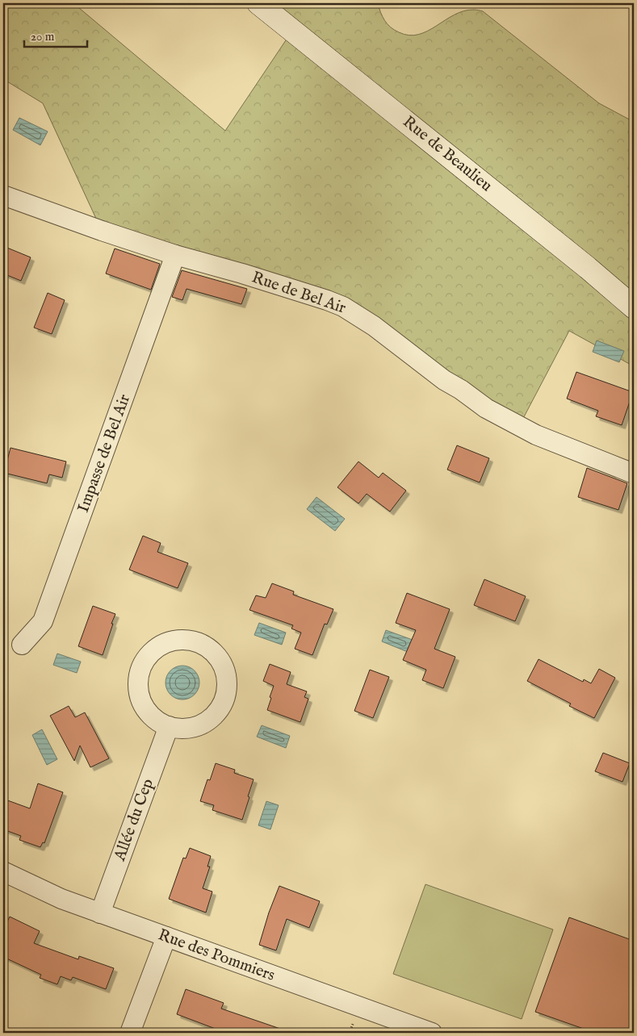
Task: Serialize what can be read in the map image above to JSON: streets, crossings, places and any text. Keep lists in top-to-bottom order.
{
  "streets": {
    "street": [
      "Rue de Beaulieu",
      "Rue de Bel Air",
      "Impasse de Bel Air",
      "Allée du Cep",
      "Rue des Pommiers"
    ]
  },
  "crossings": [
    ["Rue de Bel Air", "Impasse de Bel Air"],
    ["Allée du Cep", "Rue des Pommiers"]
  ],
  "scale_bar": "20 m"
}
